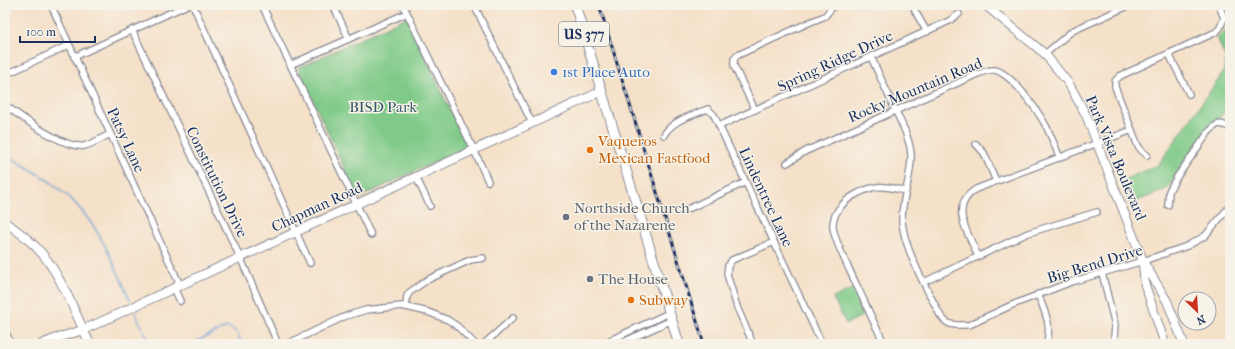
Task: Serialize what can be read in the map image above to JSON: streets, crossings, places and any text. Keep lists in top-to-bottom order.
{
  "streets": {
    "main road": ["US 377"],
    "street": [
      "Spring Ridge Drive",
      "Rocky Mountain Road",
      "Patsy Lane",
      "Park Vista Boulevard",
      "Constitution Drive",
      "Lindentree Lane",
      "Chapman Road",
      "Big Bend Drive"
    ]
  },
  "crossings": [
    ["US 377", "Chapman Road"],
    ["Spring Ridge Drive", "Lindentree Lane"],
    ["Patsy Lane", "Chapman Road"],
    ["Park Vista Boulevard", "Big Bend Drive"],
    ["Constitution Drive", "Chapman Road"]
  ],
  "parks": ["BISD Park"],
  "places": [
    "1st Place Auto",
    "Vaqueros Mexican Fastfood",
    "Northside Church of the Nazarene",
    "The House",
    "Subway"
  ],
  "scale_bar": "100 m",
  "north": "bottom right"
}
